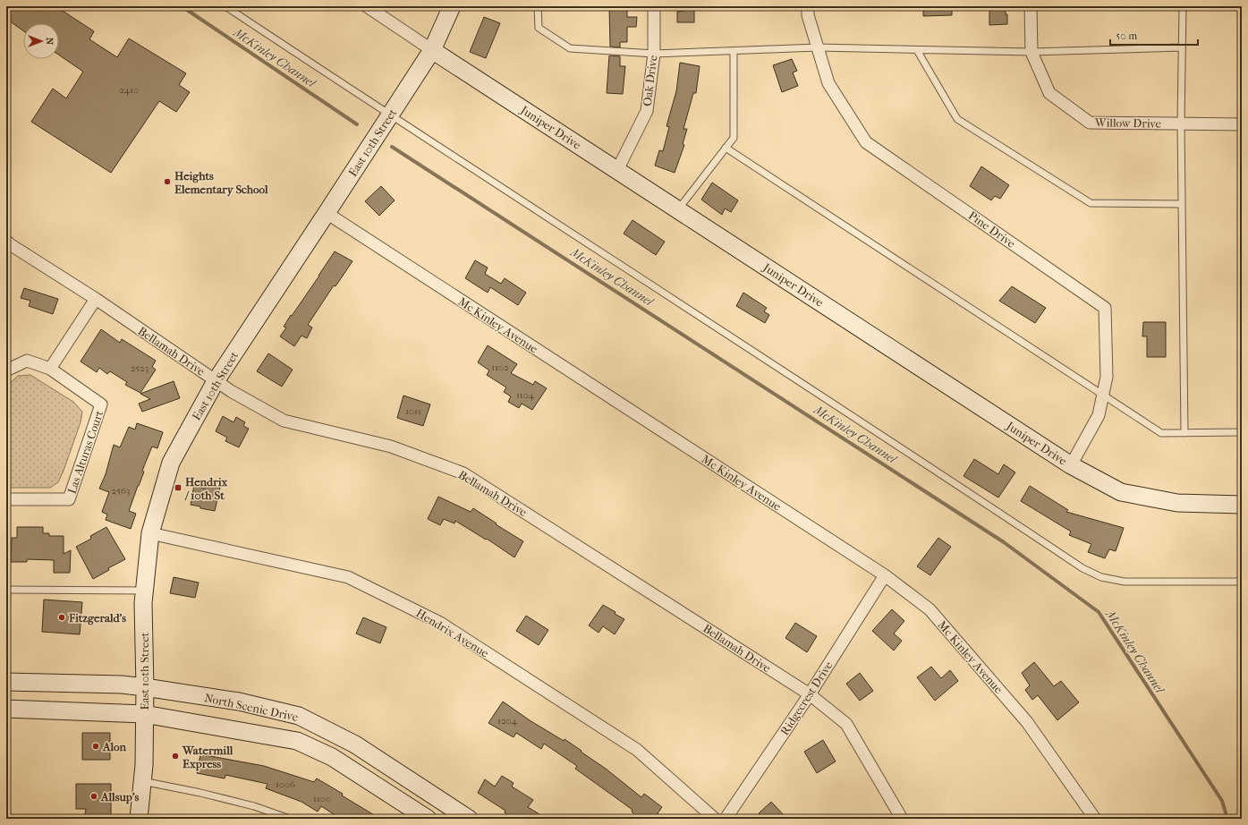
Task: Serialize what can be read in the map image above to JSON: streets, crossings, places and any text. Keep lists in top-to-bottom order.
{
  "streets": {
    "main road": ["Juniper Drive", "East 10th Street", "North Scenic Drive"],
    "street": [
      "Oak Drive",
      "Willow Drive",
      "Pine Drive",
      "Mc Kinley Avenue",
      "Bellamah Drive",
      "Las Alturas Court",
      "Hendrix Avenue",
      "Ridgecrest Drive"
    ]
  },
  "crossings": [
    ["Oak Drive", "Juniper Drive"],
    ["Juniper Drive", "East 10th Street"],
    ["Juniper Drive", "Pine Drive"],
    ["East 10th Street", "Mc Kinley Avenue"],
    ["East 10th Street", "Bellamah Drive"],
    ["East 10th Street", "Hendrix Avenue"],
    ["East 10th Street", "North Scenic Drive"],
    ["Mc Kinley Avenue", "Ridgecrest Drive"],
    ["Bellamah Drive", "Ridgecrest Drive"]
  ],
  "water": ["McKinley Channel"],
  "places": {
    "other": [
      "Heights Elementary School",
      "Fitzgerald's",
      "Alon",
      "Watermill Express",
      "Allsup's"
    ],
    "transit": ["Hendrix / 10th St"]
  },
  "house_numbers": [
    "2410",
    "1102",
    "2523",
    "1104",
    "1011",
    "2563",
    "1204",
    "1006",
    "1100"
  ],
  "scale_bar": "50 m",
  "north": "right"
}
